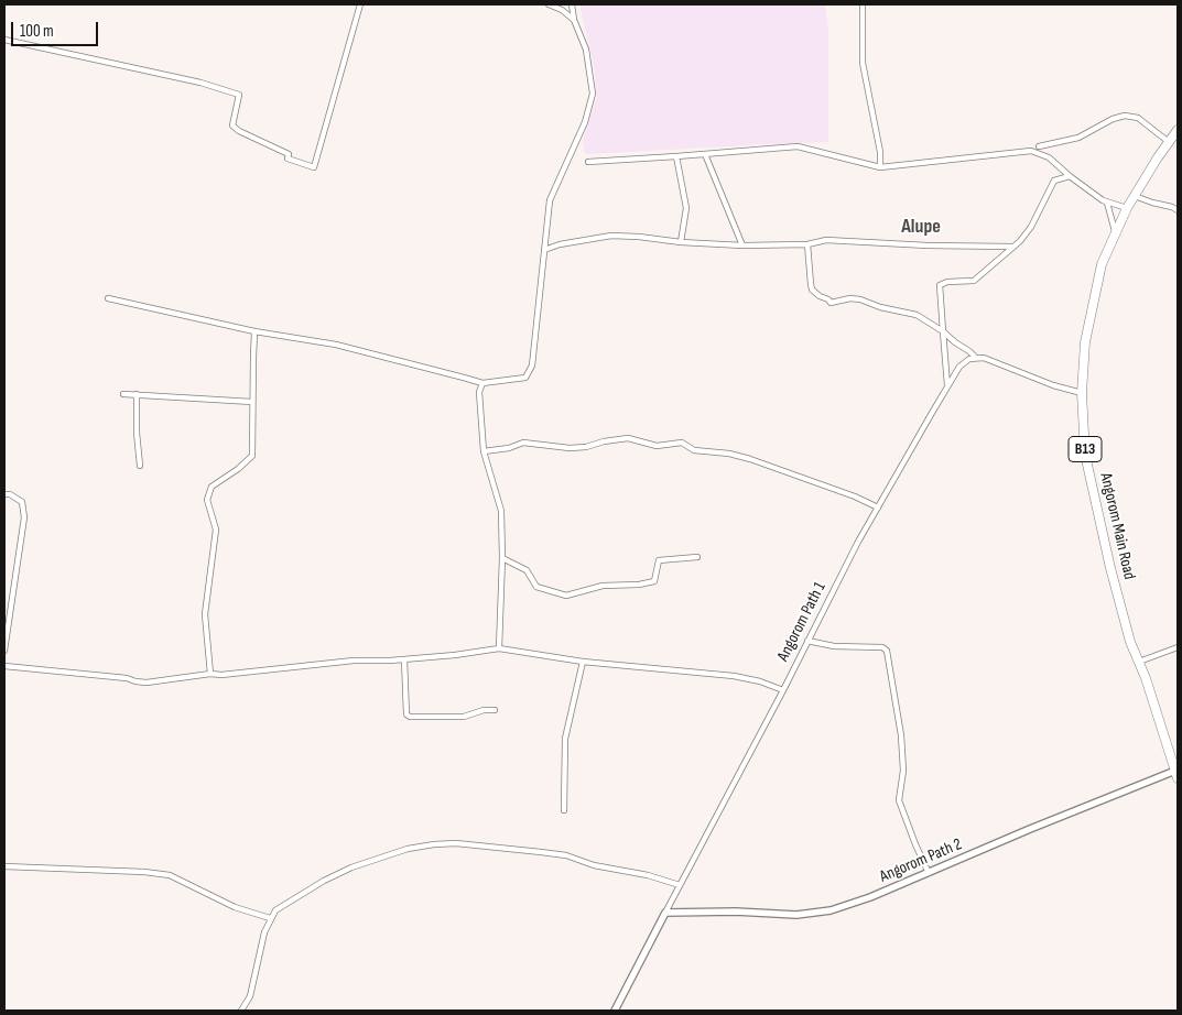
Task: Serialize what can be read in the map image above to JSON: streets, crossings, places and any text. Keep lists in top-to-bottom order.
{
  "streets": {
    "highway": ["B13", "Angorom Main Road"],
    "street": ["Angorom Path 1", "Angorom Path 2"]
  },
  "crossings": [
    ["Angorom Main Road", "Angorom Path 2"],
    ["Angorom Path 1", "Angorom Path 2"]
  ],
  "districts": ["Alupe"],
  "scale_bar": "100 m"
}
